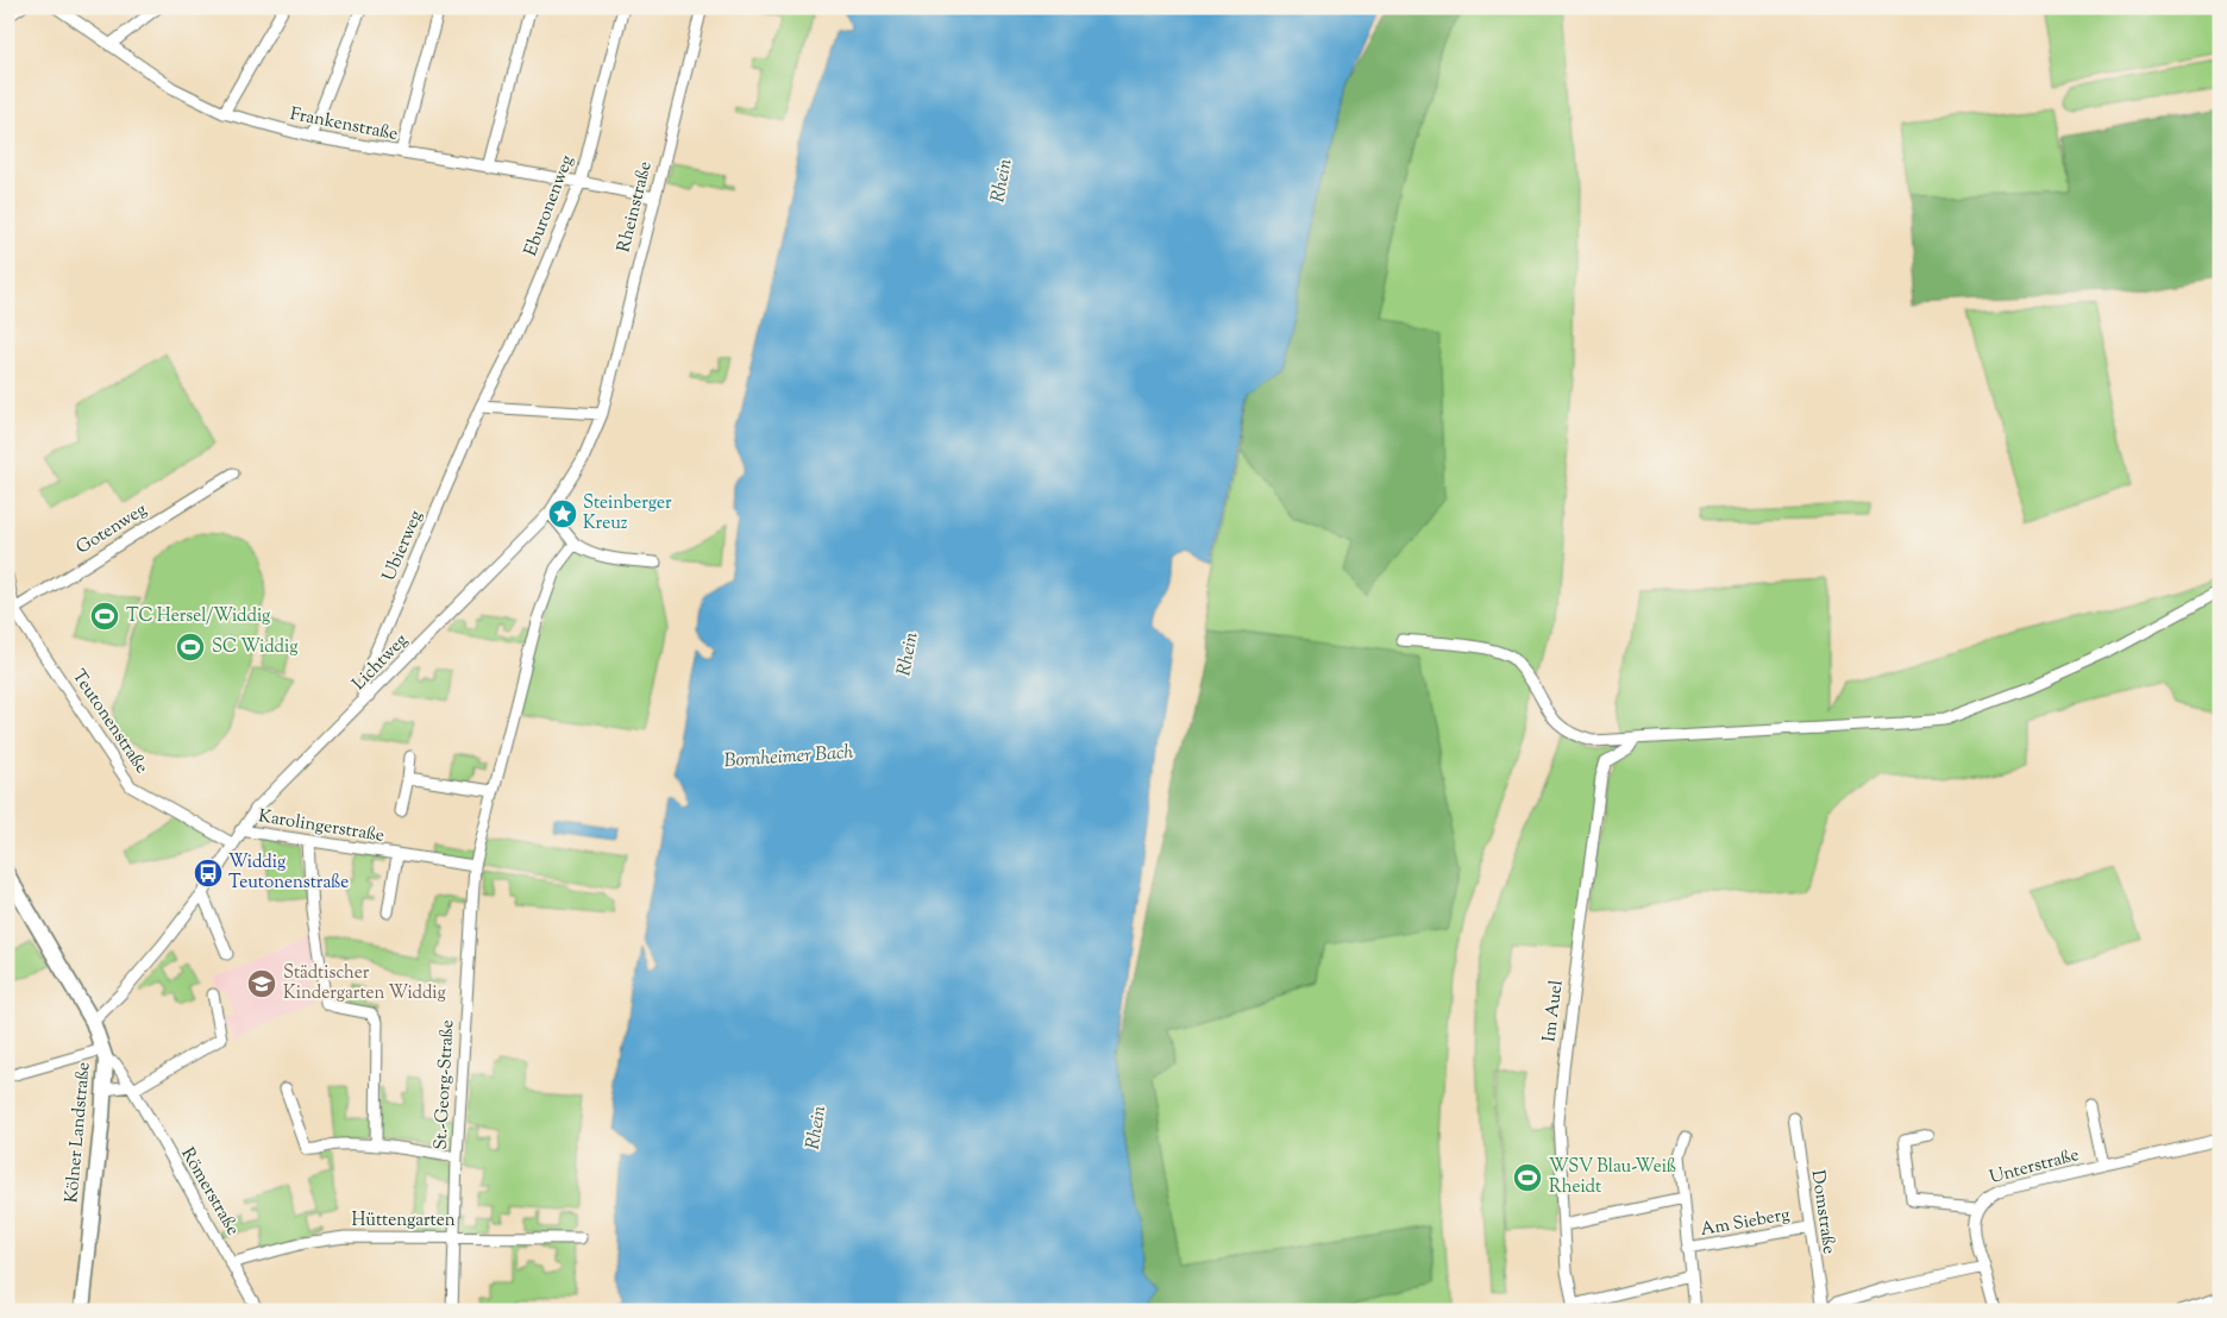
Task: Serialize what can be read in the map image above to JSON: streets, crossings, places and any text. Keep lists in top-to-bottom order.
{
  "streets": {
    "main road": ["Kölner Landstraße"],
    "street": [
      "Frankenstraße",
      "Eburonenweg",
      "Rheinstraße",
      "Gotenweg",
      "Ubierweg",
      "Lichtweg",
      "Teutonenstraße",
      "Karolingerstraße",
      "Im Auel",
      "St.-Georg-Straße",
      "Unterstraße",
      "Römerstraße",
      "Domstraße",
      "Hüttengarten",
      "Am Sieberg"
    ]
  },
  "crossings": [
    ["Frankenstraße", "Eburonenweg"],
    ["Frankenstraße", "Rheinstraße"],
    ["Eburonenweg", "Ubierweg"],
    ["Rheinstraße", "Lichtweg"],
    ["Gotenweg", "Teutonenstraße"],
    ["Ubierweg", "Lichtweg"],
    ["Lichtweg", "Teutonenstraße"],
    ["Lichtweg", "Karolingerstraße"],
    ["Lichtweg", "Kölner Landstraße"],
    ["Karolingerstraße", "St.-Georg-Straße"],
    ["St.-Georg-Straße", "Hüttengarten"],
    ["Kölner Landstraße", "Römerstraße"],
    ["Römerstraße", "Hüttengarten"],
    ["Domstraße", "Am Sieberg"]
  ],
  "water": ["Rhein", "Bornheimer Bach"],
  "places": {
    "place": ["Steinberger Kreuz"],
    "sports": ["TC Hersel/Widdig", "SC Widdig", "WSV Blau-Weiß Rheidt"],
    "bus stop": ["Widdig Teutonenstraße"],
    "school or university": ["Städtischer Kindergarten Widdig"]
  }
}
